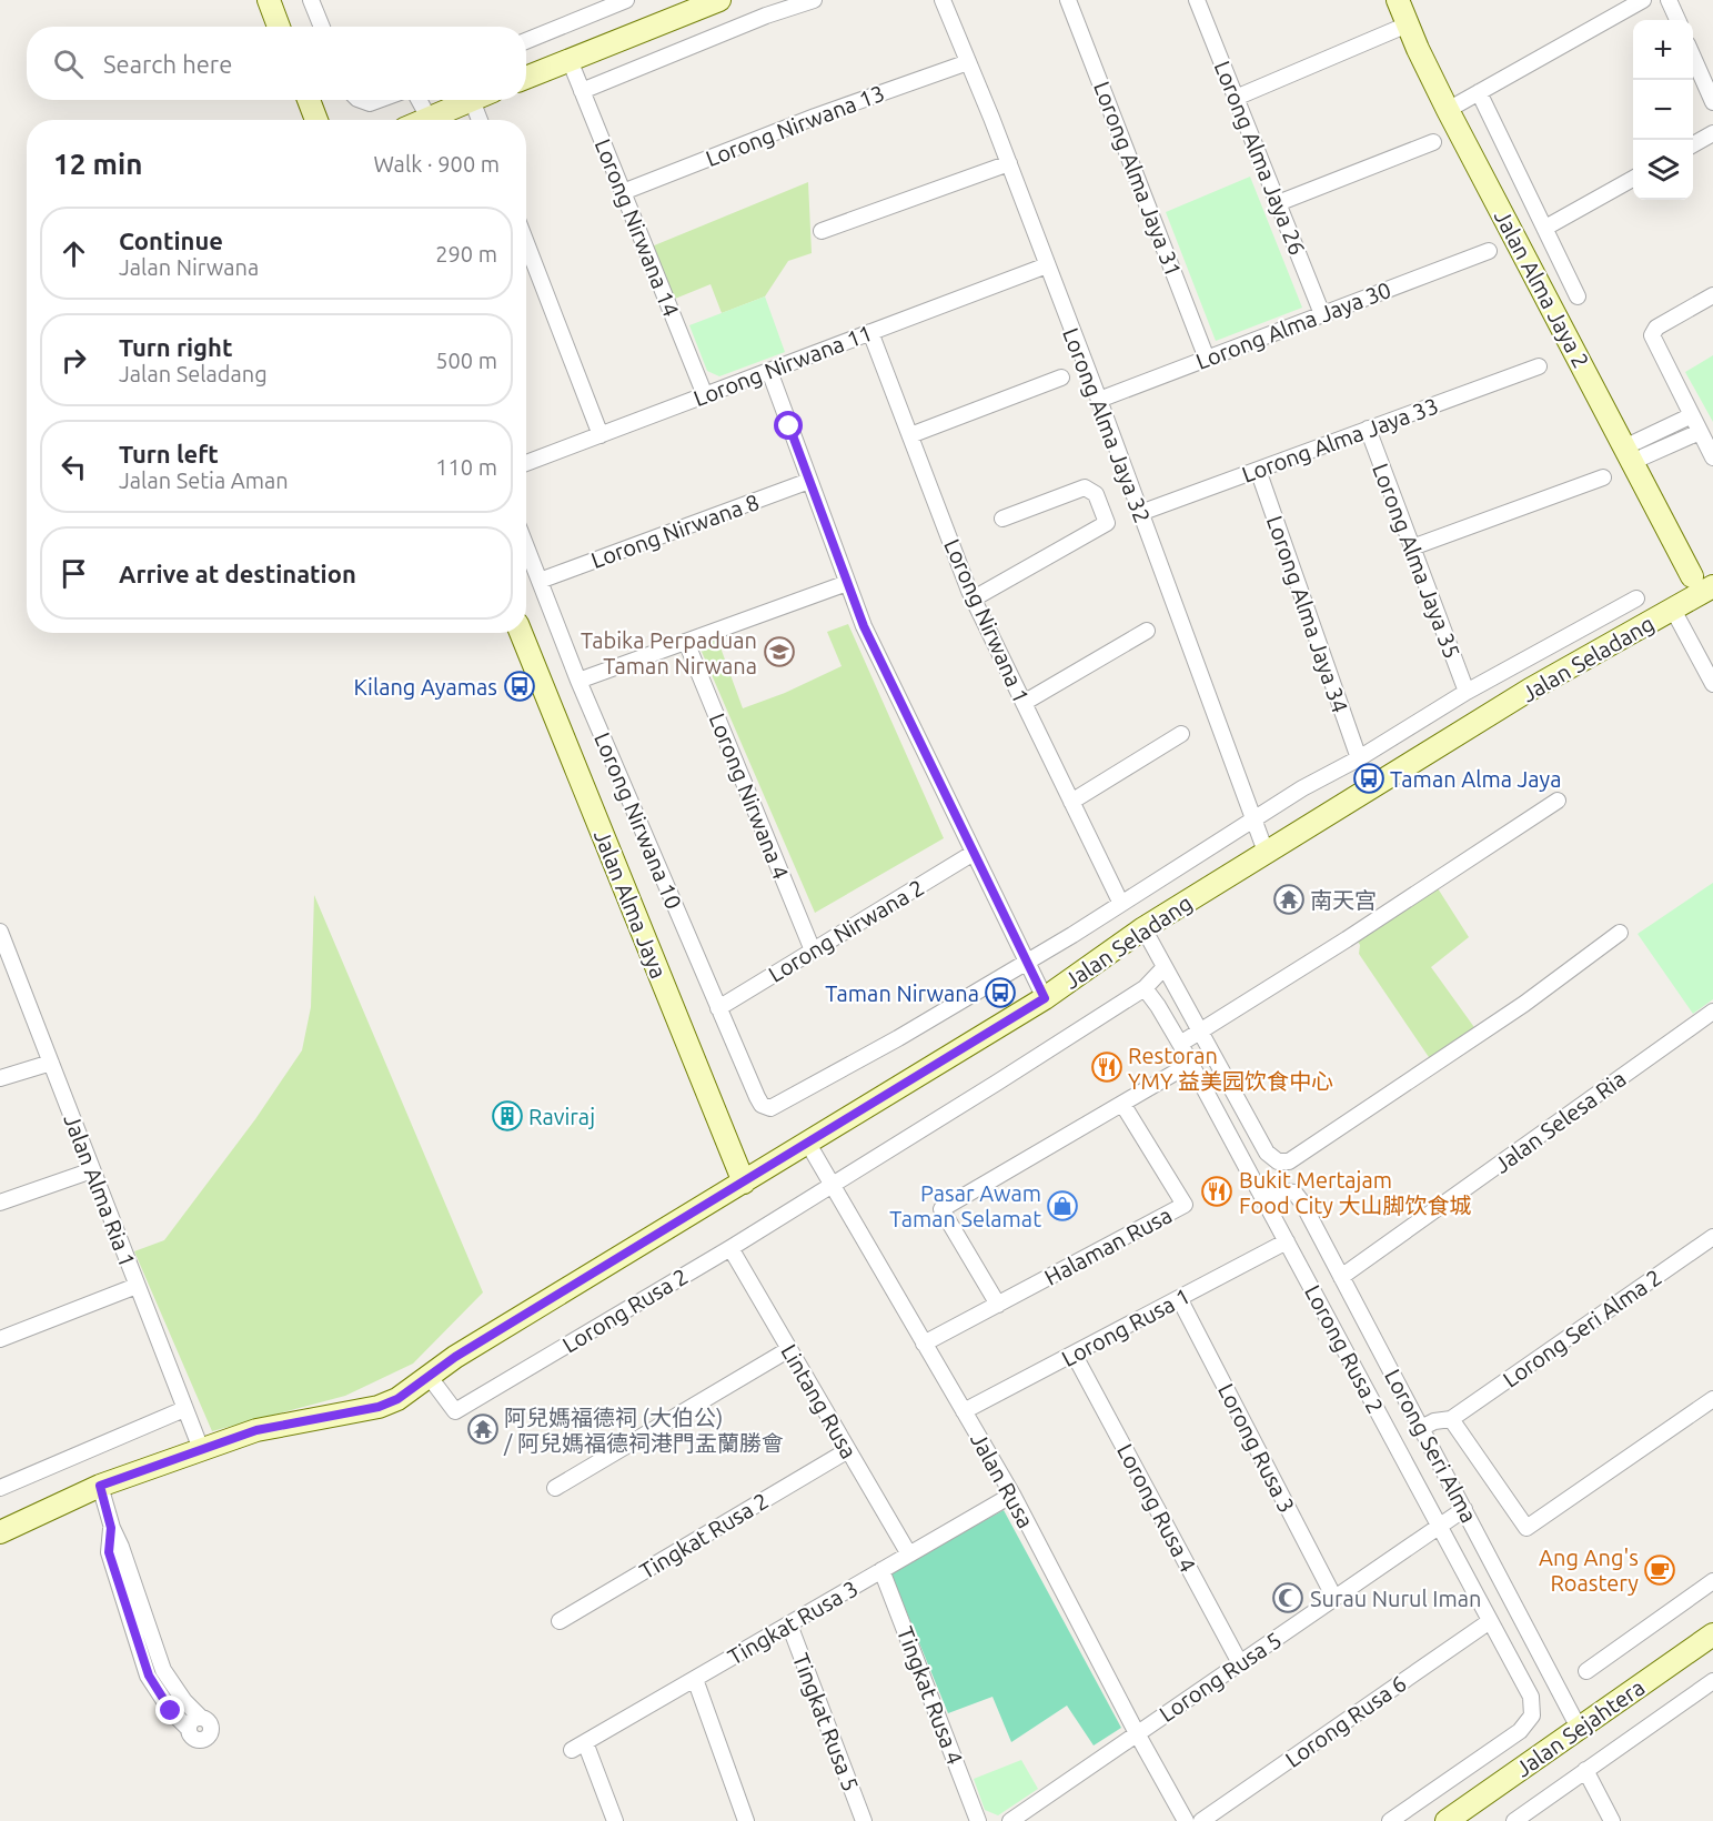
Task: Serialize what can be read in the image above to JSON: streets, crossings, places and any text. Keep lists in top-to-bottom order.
{
  "streets": {
    "street": [
      "Lorong Nirwana 13",
      "Lorong Alma Jaya 26",
      "Lorong Alma Jaya 31",
      "Lorong Nirwana 14",
      "Jalan Alma Jaya 2",
      "Lorong Alma Jaya 30",
      "Lorong Nirwana 11",
      "Lorong Alma Jaya 32",
      "Lorong Alma Jaya 33",
      "Lorong Nirwana 8",
      "Lorong Alma Jaya 35",
      "Lorong Alma Jaya 34",
      "Lorong Nirwana 1",
      "Jalan Seladang",
      "Lorong Nirwana 4",
      "Lorong Nirwana 10",
      "Jalan Alma Jaya",
      "Lorong Nirwana 2",
      "Jalan Selesa Ria",
      "Jalan Alma Ria 1",
      "Halaman Rusa",
      "Lorong Rusa 2",
      "Lorong Rusa 1",
      "Lorong Seri Alma 2",
      "Lintang Rusa",
      "Lorong Seri Alma",
      "Lorong Rusa 3",
      "Jalan Rusa",
      "Lorong Rusa 4",
      "Tingkat Rusa 2",
      "Tingkat Rusa 3",
      "Lorong Rusa 5",
      "Tingkat Rusa 4",
      "Lorong Rusa 6",
      "Tingkat Rusa 5",
      "Jalan Sejahtera"
    ]
  },
  "crossings": [
    ["Lorong Nirwana 13", "Lorong Nirwana 14"],
    ["Lorong Nirwana 13", "Lorong Alma Jaya 32"],
    ["Lorong Alma Jaya 26", "Lorong Alma Jaya 30"],
    ["Lorong Alma Jaya 31", "Lorong Alma Jaya 30"],
    ["Lorong Nirwana 14", "Lorong Nirwana 11"],
    ["Jalan Alma Jaya 2", "Jalan Seladang"],
    ["Lorong Alma Jaya 30", "Lorong Alma Jaya 32"],
    ["Lorong Nirwana 11", "Lorong Alma Jaya 32"],
    ["Lorong Nirwana 11", "Lorong Nirwana 1"],
    ["Lorong Alma Jaya 32", "Lorong Alma Jaya 33"],
    ["Lorong Alma Jaya 32", "Jalan Seladang"],
    ["Lorong Alma Jaya 33", "Lorong Alma Jaya 35"],
    ["Lorong Alma Jaya 33", "Lorong Alma Jaya 34"],
    ["Lorong Nirwana 8", "Lorong Nirwana 10"],
    ["Lorong Alma Jaya 35", "Jalan Seladang"],
    ["Lorong Alma Jaya 34", "Jalan Seladang"],
    ["Lorong Nirwana 1", "Jalan Seladang"],
    ["Jalan Seladang", "Lorong Nirwana 10"],
    ["Jalan Seladang", "Jalan Alma Jaya"],
    ["Jalan Seladang", "Jalan Alma Ria 1"],
    ["Jalan Seladang", "Lorong Rusa 2"],
    ["Jalan Seladang", "Jalan Rusa"],
    ["Lorong Nirwana 4", "Lorong Nirwana 2"],
    ["Lorong Nirwana 10", "Lorong Nirwana 2"],
    ["Jalan Selesa Ria", "Lorong Seri Alma"],
    ["Halaman Rusa", "Jalan Rusa"],
    ["Lorong Rusa 2", "Lorong Rusa 1"],
    ["Lorong Rusa 2", "Lintang Rusa"],
    ["Lorong Rusa 2", "Lorong Seri Alma"],
    ["Lorong Rusa 2", "Jalan Rusa"],
    ["Lorong Rusa 2", "Lorong Rusa 5"],
    ["Lorong Rusa 2", "Lorong Rusa 6"],
    ["Lorong Rusa 1", "Lorong Rusa 3"],
    ["Lorong Rusa 1", "Jalan Rusa"],
    ["Lorong Rusa 1", "Lorong Rusa 4"],
    ["Lorong Seri Alma 2", "Lorong Seri Alma"],
    ["Lintang Rusa", "Tingkat Rusa 2"],
    ["Lintang Rusa", "Tingkat Rusa 3"],
    ["Lorong Seri Alma", "Lorong Rusa 5"],
    ["Lorong Seri Alma", "Jalan Sejahtera"],
    ["Lorong Rusa 3", "Lorong Rusa 5"],
    ["Jalan Rusa", "Tingkat Rusa 3"],
    ["Jalan Rusa", "Lorong Rusa 5"],
    ["Lorong Rusa 4", "Lorong Rusa 5"],
    ["Tingkat Rusa 3", "Tingkat Rusa 4"],
    ["Tingkat Rusa 3", "Tingkat Rusa 5"]
  ],
  "places": {
    "school or university": ["Tabika Perpaduan Taman Nirwana"],
    "bus stop": ["Kilang Ayamas", "Taman Alma Jaya", "Taman Nirwana"],
    "temple": ["南天宫", "阿兒媽福德祠 (大伯公) / 阿兒媽福德祠港門盂蘭勝會"],
    "restaurant": ["Restoran YMY 益美园饮食中心", "Bukit Mertajam Food City 大山脚饮食城"],
    "building": ["Raviraj"],
    "shop": ["Pasar Awam Taman Selamat"],
    "cafe": ["Ang Ang's Roastery"],
    "mosque": ["Surau Nurul Iman"]
  },
  "page": {
    "map_buttons": ["+", "−"],
    "search": "Search here",
    "heading": ["12 min", "Walk · 900 m"],
    "list": [
      ["Continue", "Jalan Nirwana", "290 m"],
      ["Turn right", "Jalan Seladang", "500 m"],
      ["Turn left", "Jalan Setia Aman", "110 m"],
      "Arrive at destination"
    ]
  }
}
